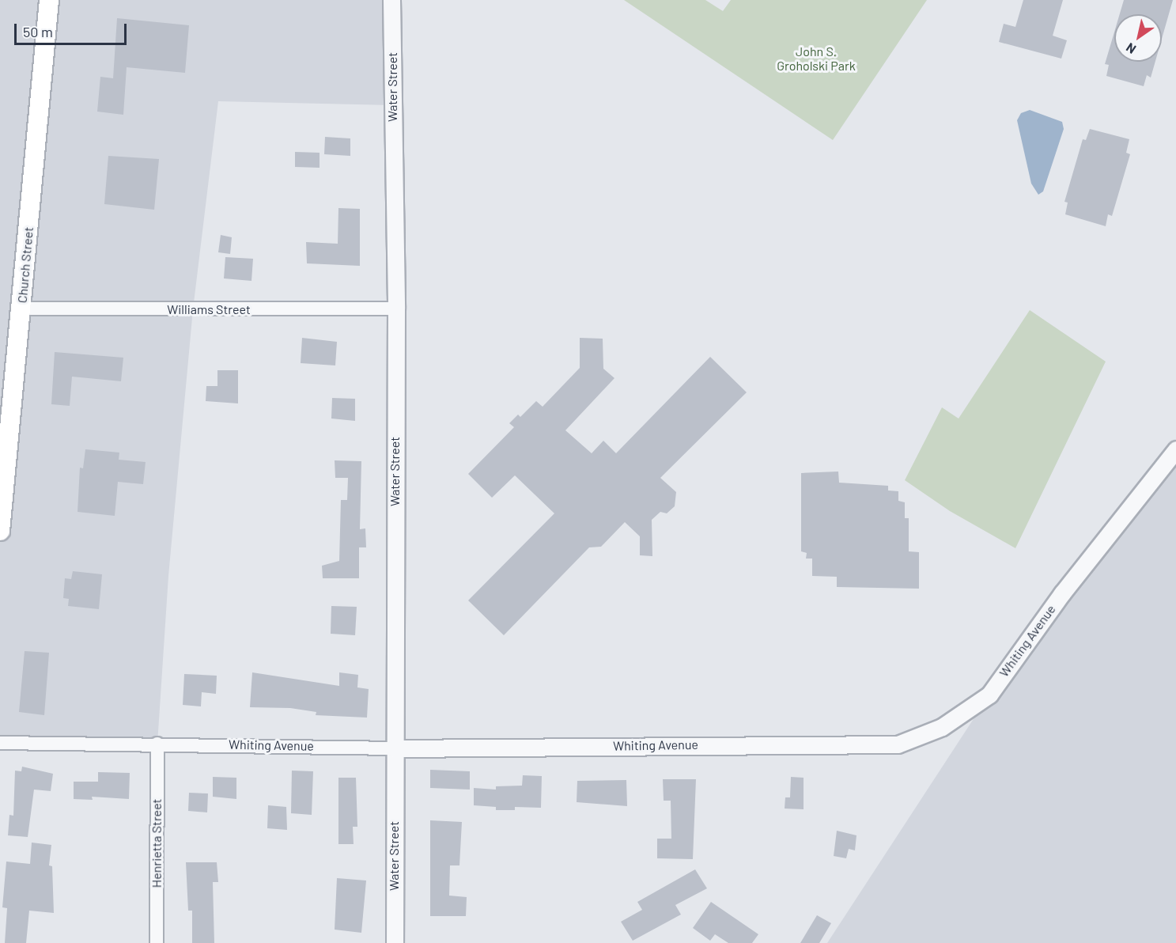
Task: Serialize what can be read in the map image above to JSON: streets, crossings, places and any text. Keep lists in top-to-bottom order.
{
  "streets": {
    "main road": ["Church Street"],
    "street": [
      "Water Street",
      "Williams Street",
      "Whiting Avenue",
      "Henrietta Street"
    ]
  },
  "crossings": [
    ["Water Street", "Williams Street"],
    ["Water Street", "Whiting Avenue"],
    ["Church Street", "Williams Street"],
    ["Whiting Avenue", "Henrietta Street"]
  ],
  "parks": ["John S. Groholski Park"],
  "scale_bar": "50 m",
  "north": "bottom left"
}
